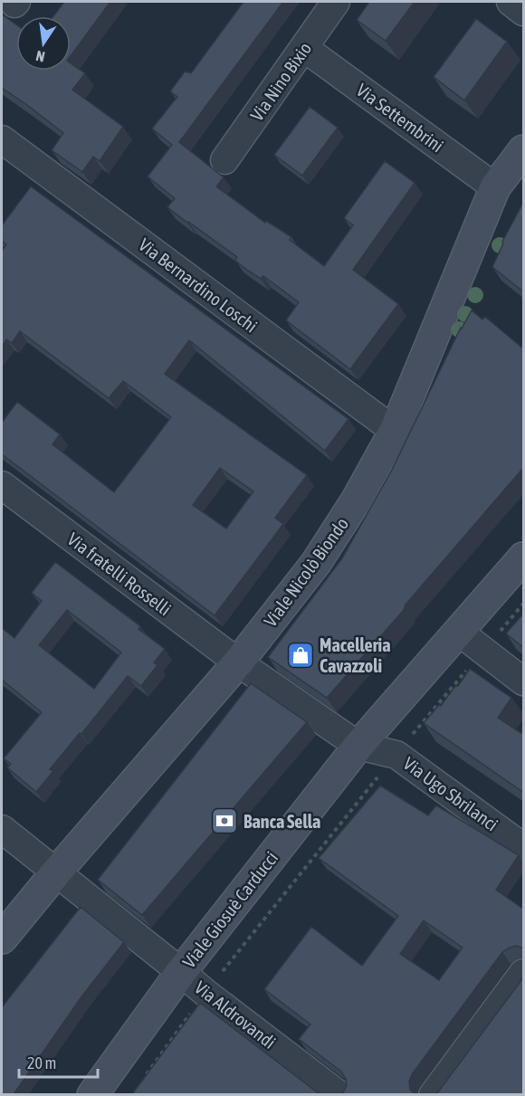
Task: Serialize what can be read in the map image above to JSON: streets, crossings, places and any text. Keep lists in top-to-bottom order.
{
  "streets": {
    "main road": ["Viale Nicolò Biondo", "Viale Giosuè Carducci"],
    "street": [
      "Via Nino Bixio",
      "Via Settembrini",
      "Via Bernardino Loschi",
      "Via fratelli Rosselli",
      "Via Ugo Sbrilanci",
      "Via Aldrovandi"
    ]
  },
  "crossings": [
    ["Via Nino Bixio", "Via Settembrini"],
    ["Via Settembrini", "Viale Nicolò Biondo"],
    ["Via Bernardino Loschi", "Viale Nicolò Biondo"],
    ["Viale Nicolò Biondo", "Via fratelli Rosselli"],
    ["Viale Nicolò Biondo", "Via Ugo Sbrilanci"],
    ["Viale Nicolò Biondo", "Via Aldrovandi"],
    ["Via fratelli Rosselli", "Via Ugo Sbrilanci"],
    ["Via Ugo Sbrilanci", "Viale Giosuè Carducci"],
    ["Viale Giosuè Carducci", "Via Aldrovandi"]
  ],
  "places": {
    "shop": ["Macelleria Cavazzoli"],
    "bank": ["Banca Sella"]
  },
  "scale_bar": "20 m",
  "north": "bottom"
}
